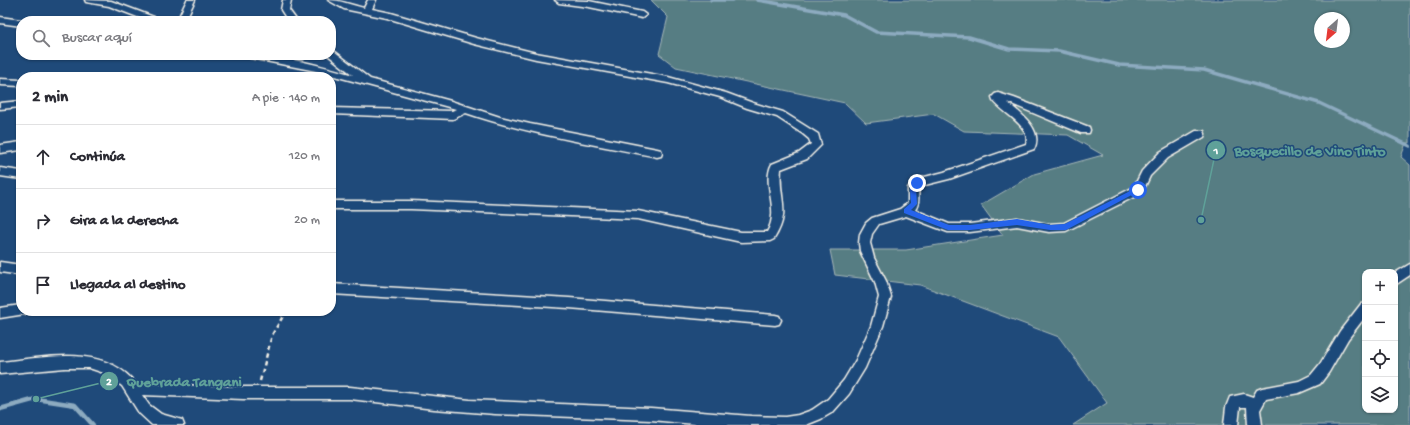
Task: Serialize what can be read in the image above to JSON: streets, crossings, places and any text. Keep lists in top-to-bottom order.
{
  "places": ["Bosquecillo de Vino Tinto", "Quebrada Tangani"],
  "north": "bottom left",
  "page": {
    "search": "Buscar aquí",
    "heading": ["2 min", "A pie · 140 m"],
    "list": [
      ["Continúa", "120 m"],
      ["Gira a la derecha", "20 m"],
      "Llegada al destino"
    ],
    "map_buttons": ["+", "−"]
  }
}
